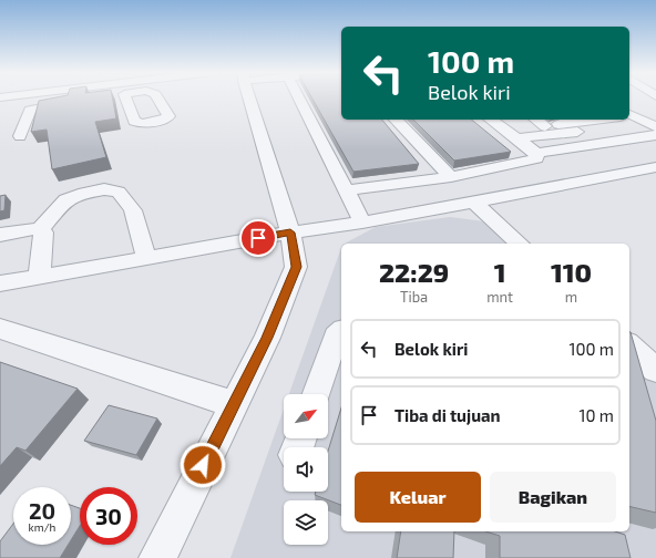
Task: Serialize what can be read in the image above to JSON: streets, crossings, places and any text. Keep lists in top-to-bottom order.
{
  "north": "top right",
  "page": {
    "turn": ["100 m", "Belok kiri"],
    "eta": [
      "22:29",
      "Tiba",
      "1",
      "mnt",
      "110",
      "m"
    ],
    "list": [
      {
        "name": "Belok kiri",
        "value": "100 m"
      },
      {
        "name": "Tiba di tujuan",
        "value": "10 m"
      }
    ],
    "buttons": ["Keluar", "Bagikan"],
    "speed": "20 km/h",
    "limit": "30"
  }
}
